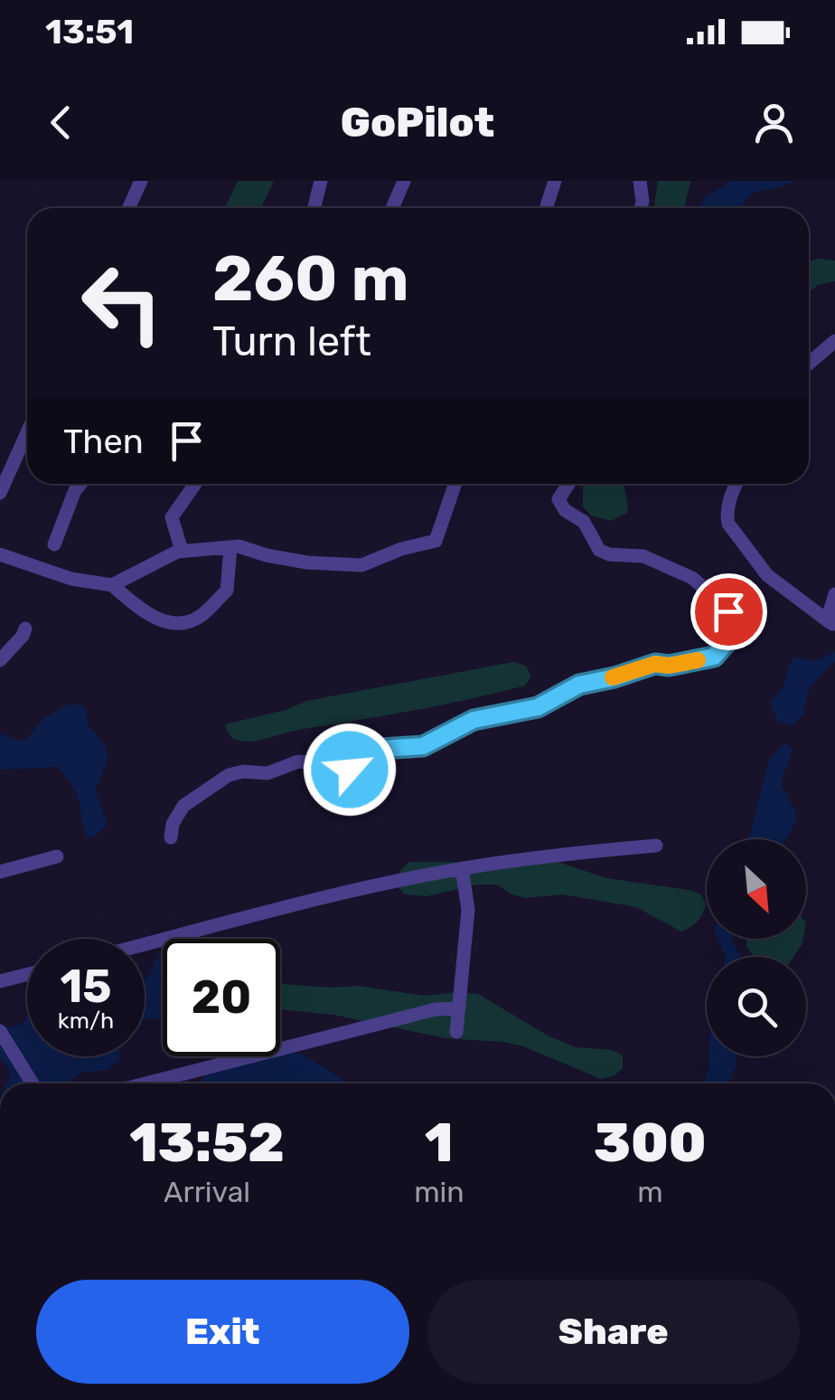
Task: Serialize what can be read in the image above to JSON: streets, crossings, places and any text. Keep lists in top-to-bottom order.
{
  "north": "bottom right",
  "page": {
    "status": "13:51",
    "header": "GoPilot",
    "turn": ["260 m", "Turn left"],
    "then": "Then",
    "speed": "15 km/h",
    "limit": "20",
    "eta": [
      "13:52",
      "Arrival",
      "1",
      "min",
      "300",
      "m"
    ],
    "buttons": ["Exit", "Share"]
  }
}
